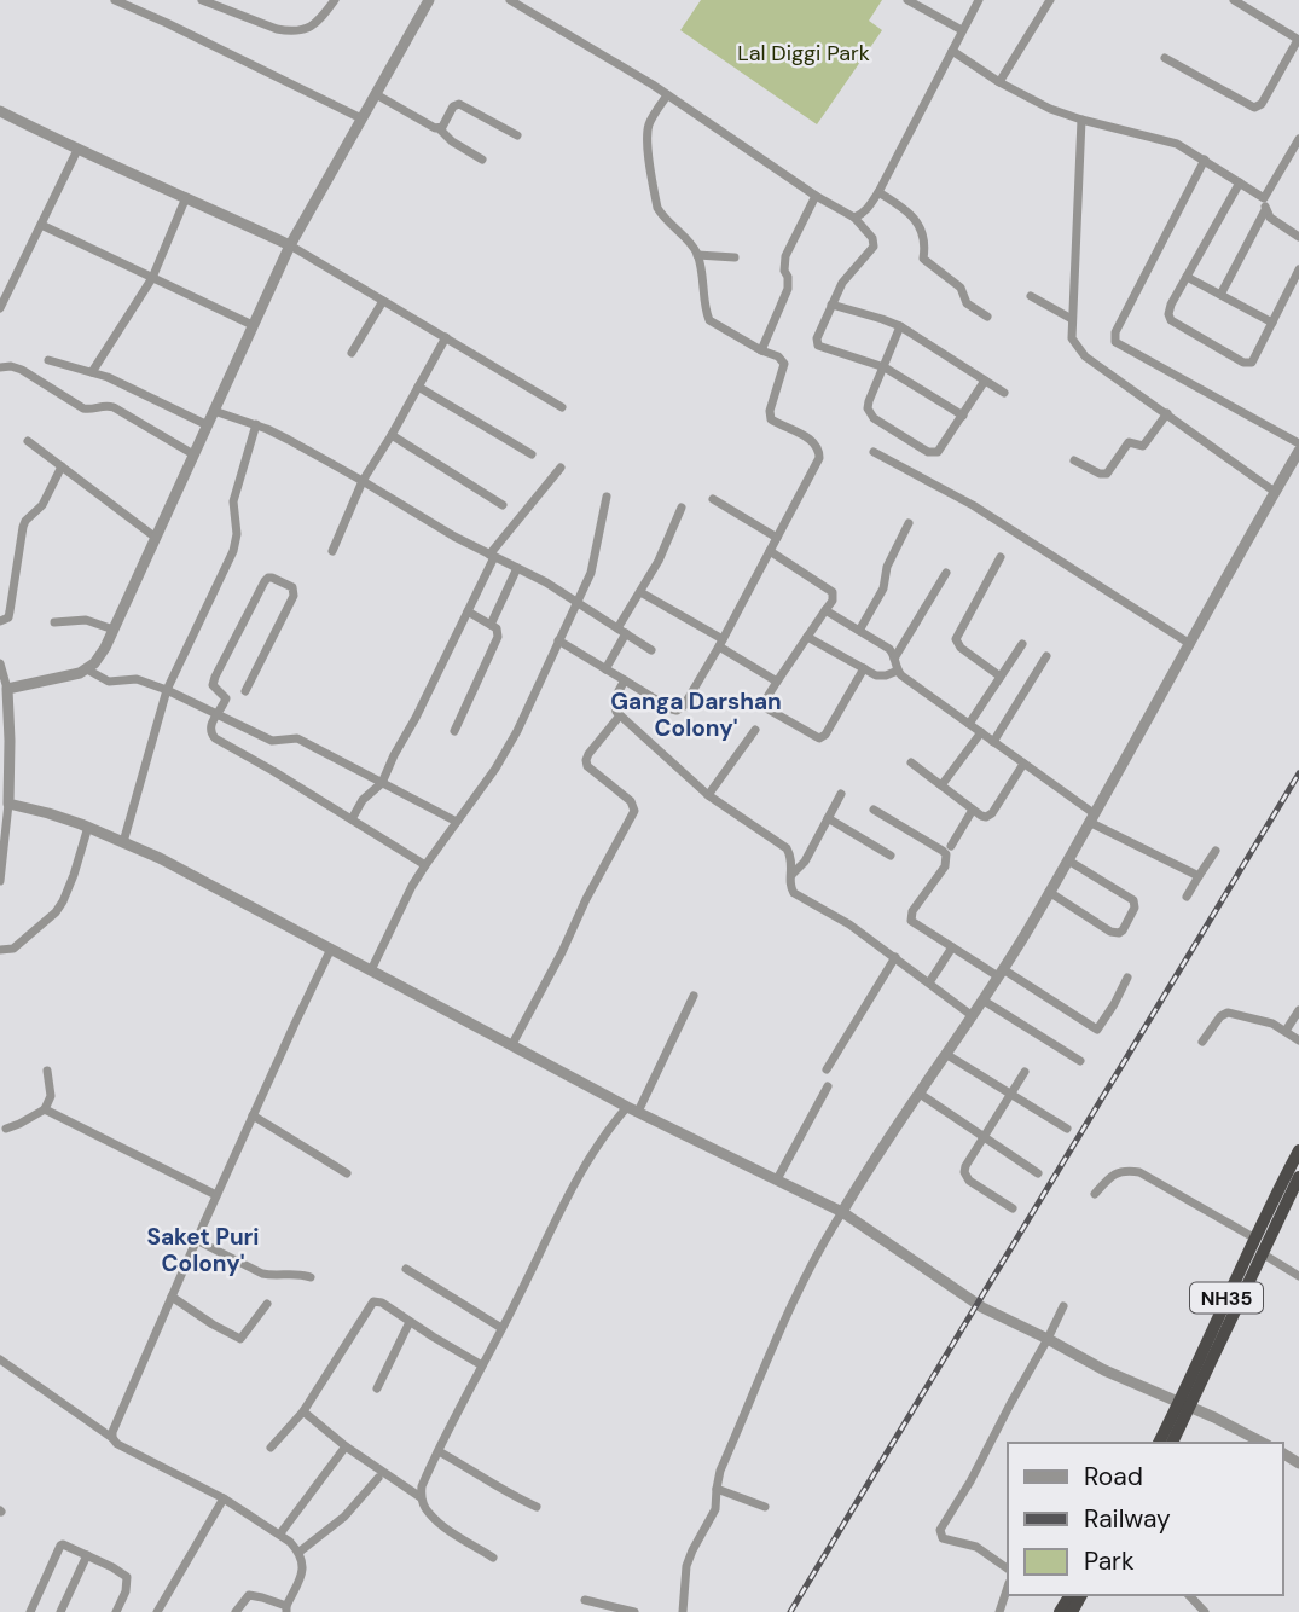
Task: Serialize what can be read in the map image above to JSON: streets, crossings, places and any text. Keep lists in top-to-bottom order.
{
  "streets": {
    "highway": ["NH35"]
  },
  "districts": ["Ganga Darshan Colony'", "Saket Puri Colony'"],
  "parks": ["Lal Diggi Park"],
  "legend": ["Road", "Railway", "Park"]
}
